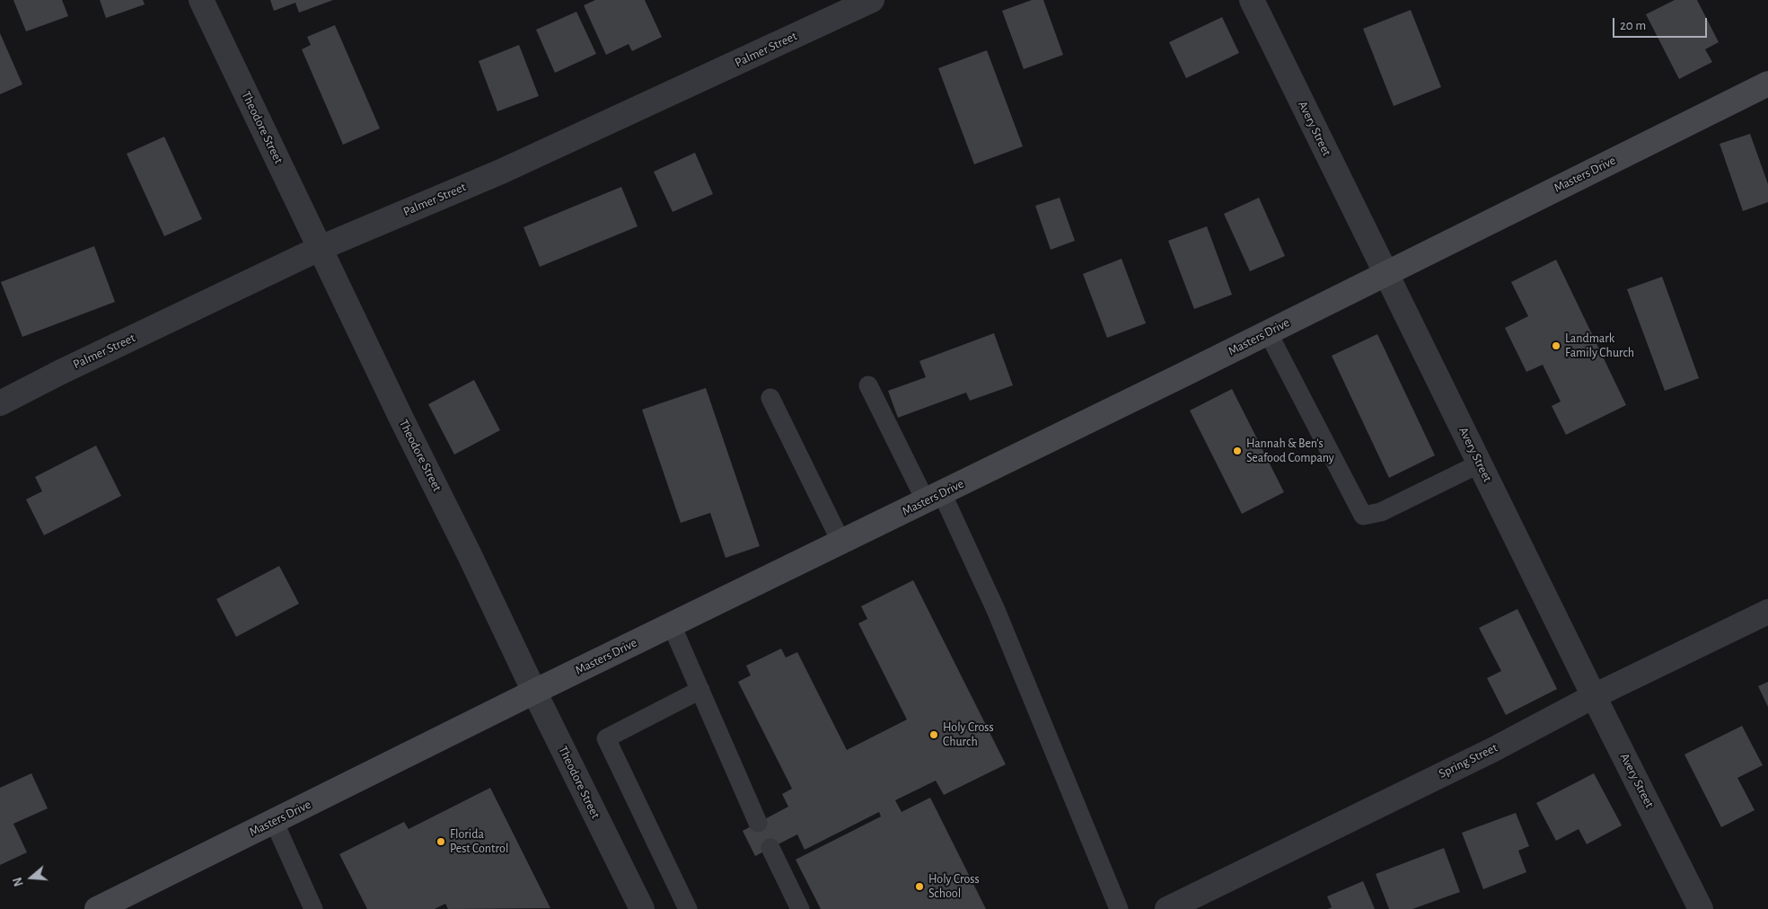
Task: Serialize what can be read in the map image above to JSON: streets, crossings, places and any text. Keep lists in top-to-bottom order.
{
  "streets": {
    "street": [
      "Palmer Street",
      "Theodore Street",
      "Avery Street",
      "Masters Drive",
      "Spring Street"
    ]
  },
  "crossings": [
    ["Palmer Street", "Theodore Street"],
    ["Theodore Street", "Masters Drive"],
    ["Avery Street", "Masters Drive"],
    ["Avery Street", "Spring Street"]
  ],
  "places": [
    "Landmark Family Church",
    "Hannah & Ben's Seafood Company",
    "Holy Cross Church",
    "Florida Pest Control",
    "Holy Cross School"
  ],
  "scale_bar": "20 m",
  "north": "left"
}
